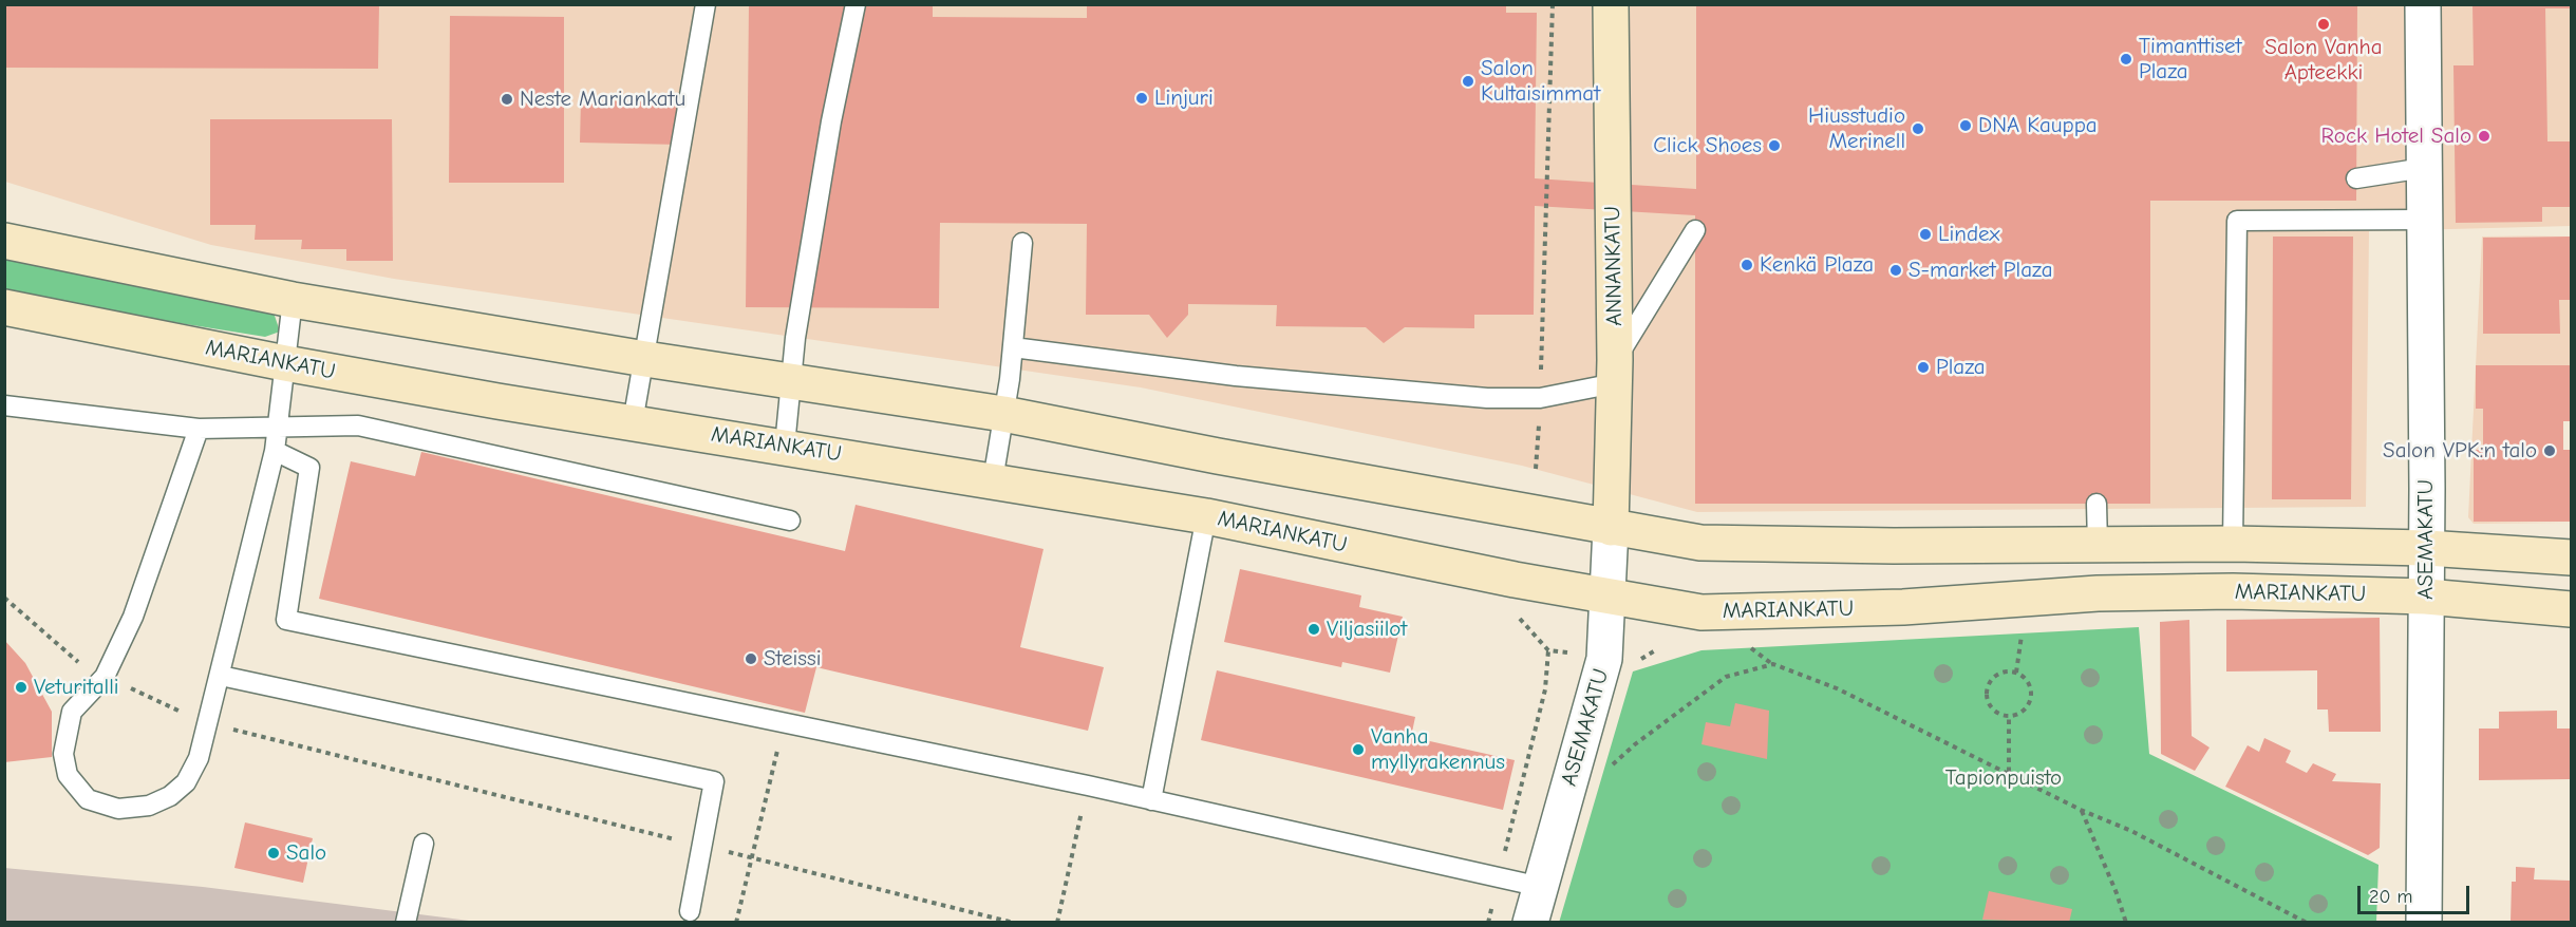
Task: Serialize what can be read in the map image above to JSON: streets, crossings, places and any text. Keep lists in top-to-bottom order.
{
  "streets": {
    "main road": ["ANNANKATU", "MARIANKATU"],
    "street": ["ASEMAKATU"]
  },
  "crossings": [
    ["ANNANKATU", "ASEMAKATU"],
    ["MARIANKATU", "ASEMAKATU"]
  ],
  "parks": ["Tapionpuisto"],
  "places": [
    "Salon Vanha Apteekki",
    "Timanttiset Plaza",
    "Salon Kultaisimmat",
    "Linjuri",
    "Neste Mariankatu",
    "DNA Kauppa",
    "Hiusstudio Merinell",
    "Rock Hotel Salo",
    "Click Shoes",
    "Lindex",
    "Kenkä Plaza",
    "S-market Plaza",
    "Plaza",
    "Salon VPK:n talo",
    "Viljasiilot",
    "Steissi",
    "Veturitalli",
    "Vanha myllyrakennus",
    "Salo"
  ],
  "scale_bar": "20 m"
}
